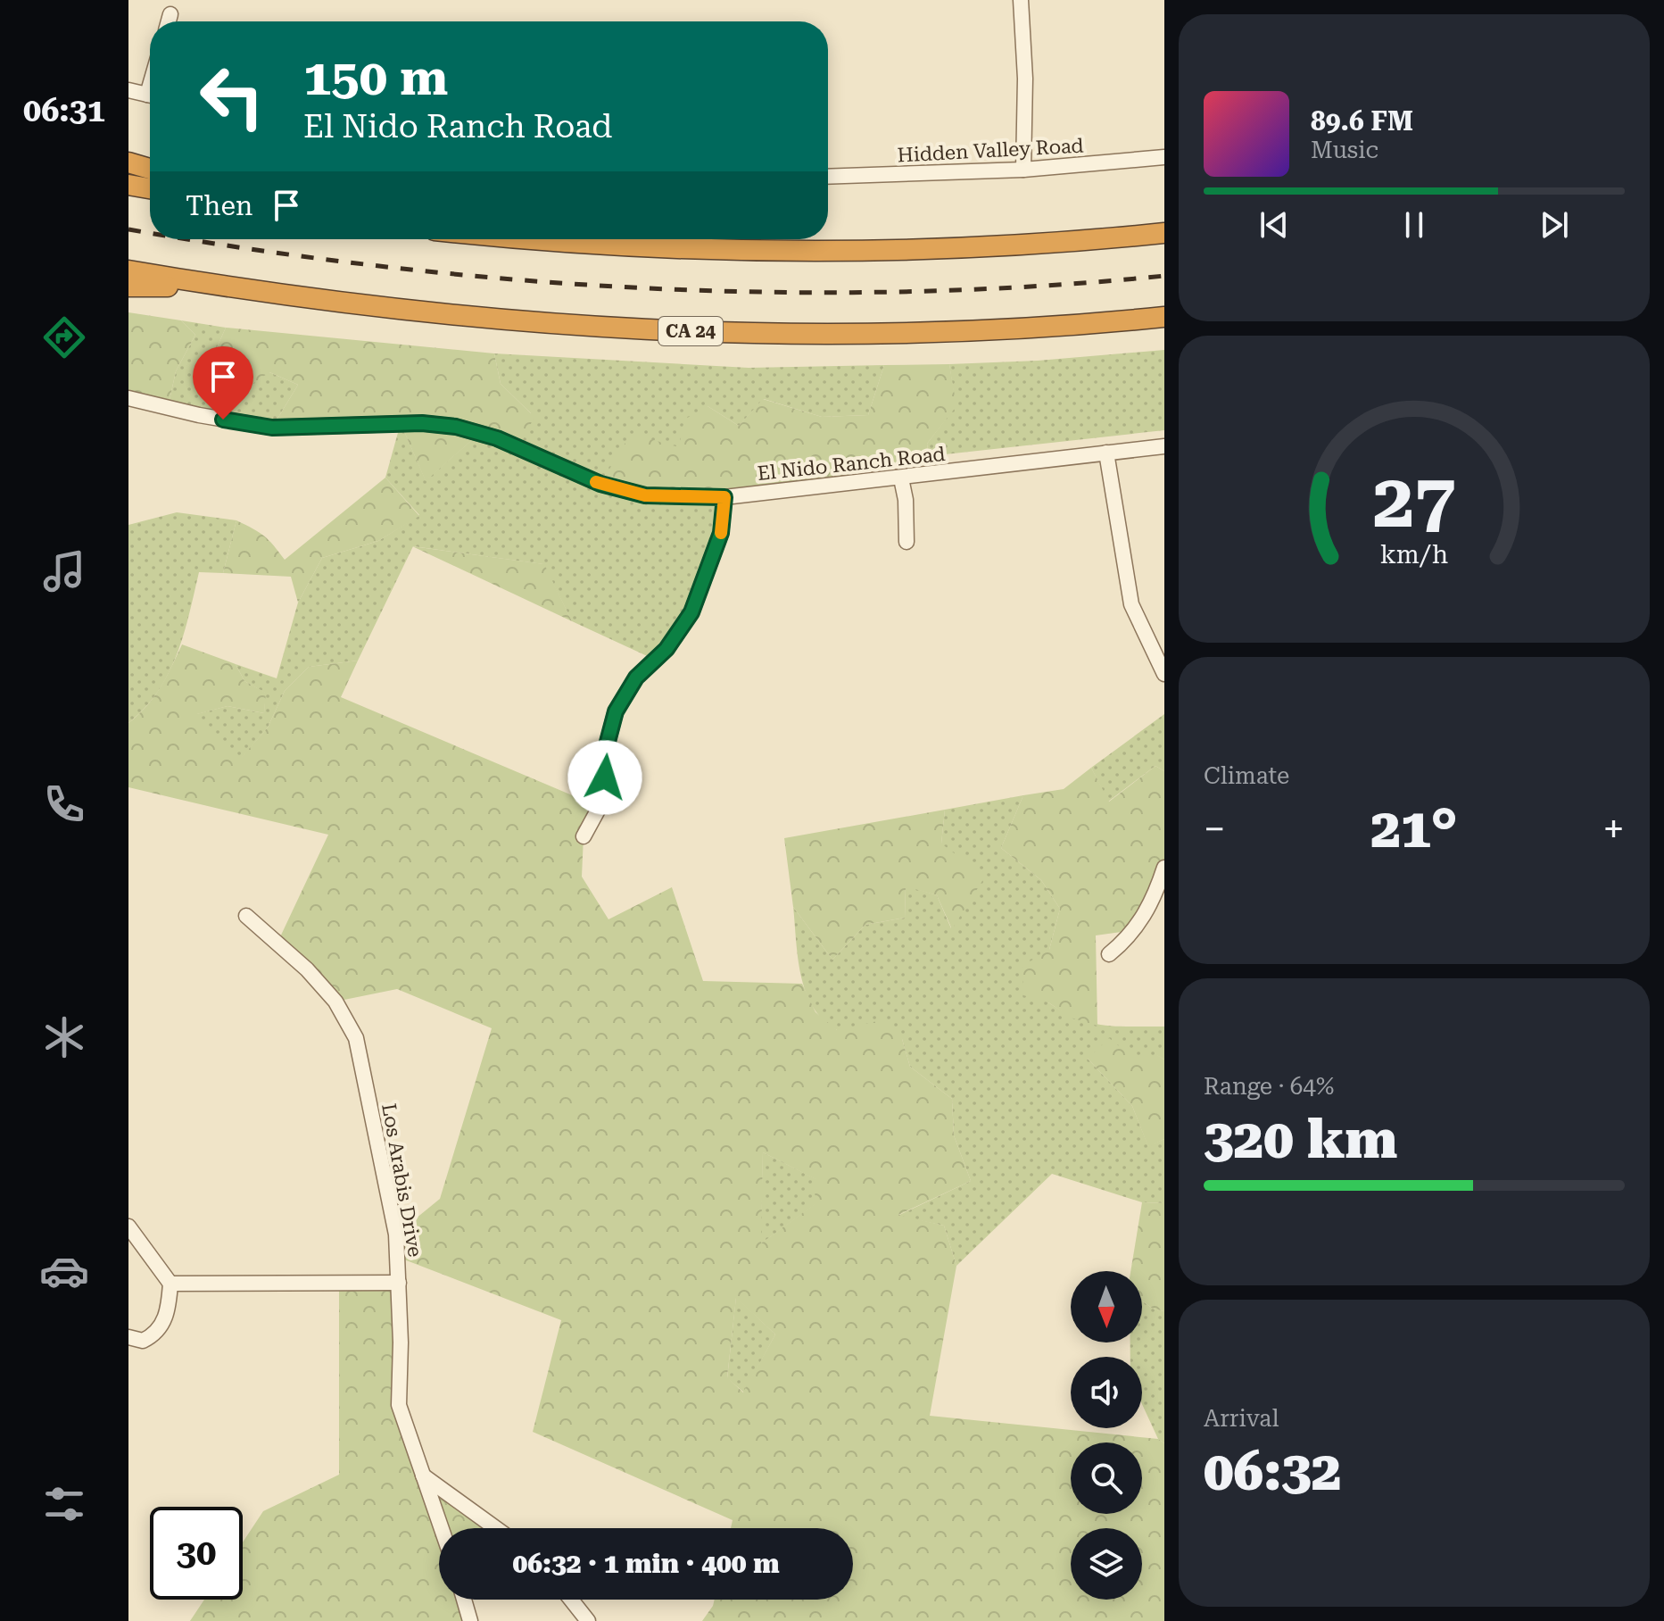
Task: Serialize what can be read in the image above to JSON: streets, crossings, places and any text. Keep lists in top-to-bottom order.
{
  "streets": {
    "highway": ["CA 24"],
    "street": ["Hidden Valley Road", "El Nido Ranch Road", "Los Arabis Drive"]
  },
  "north": "bottom",
  "page": {
    "tabs": "06:31",
    "turn": ["150 m", "El Nido Ranch Road"],
    "song": ["89.6 FM", "Music"],
    "then": "Then",
    "tile": [
      "Climate",
      ["Range · 64%", "320 km"],
      ["Arrival", "06:32"]
    ],
    "heat": ["−", "21°", "+"],
    "limit": "30",
    "trip": "06:32 · 1 min · 400 m",
    "gauge": ["27", "km/h"]
  }
}
